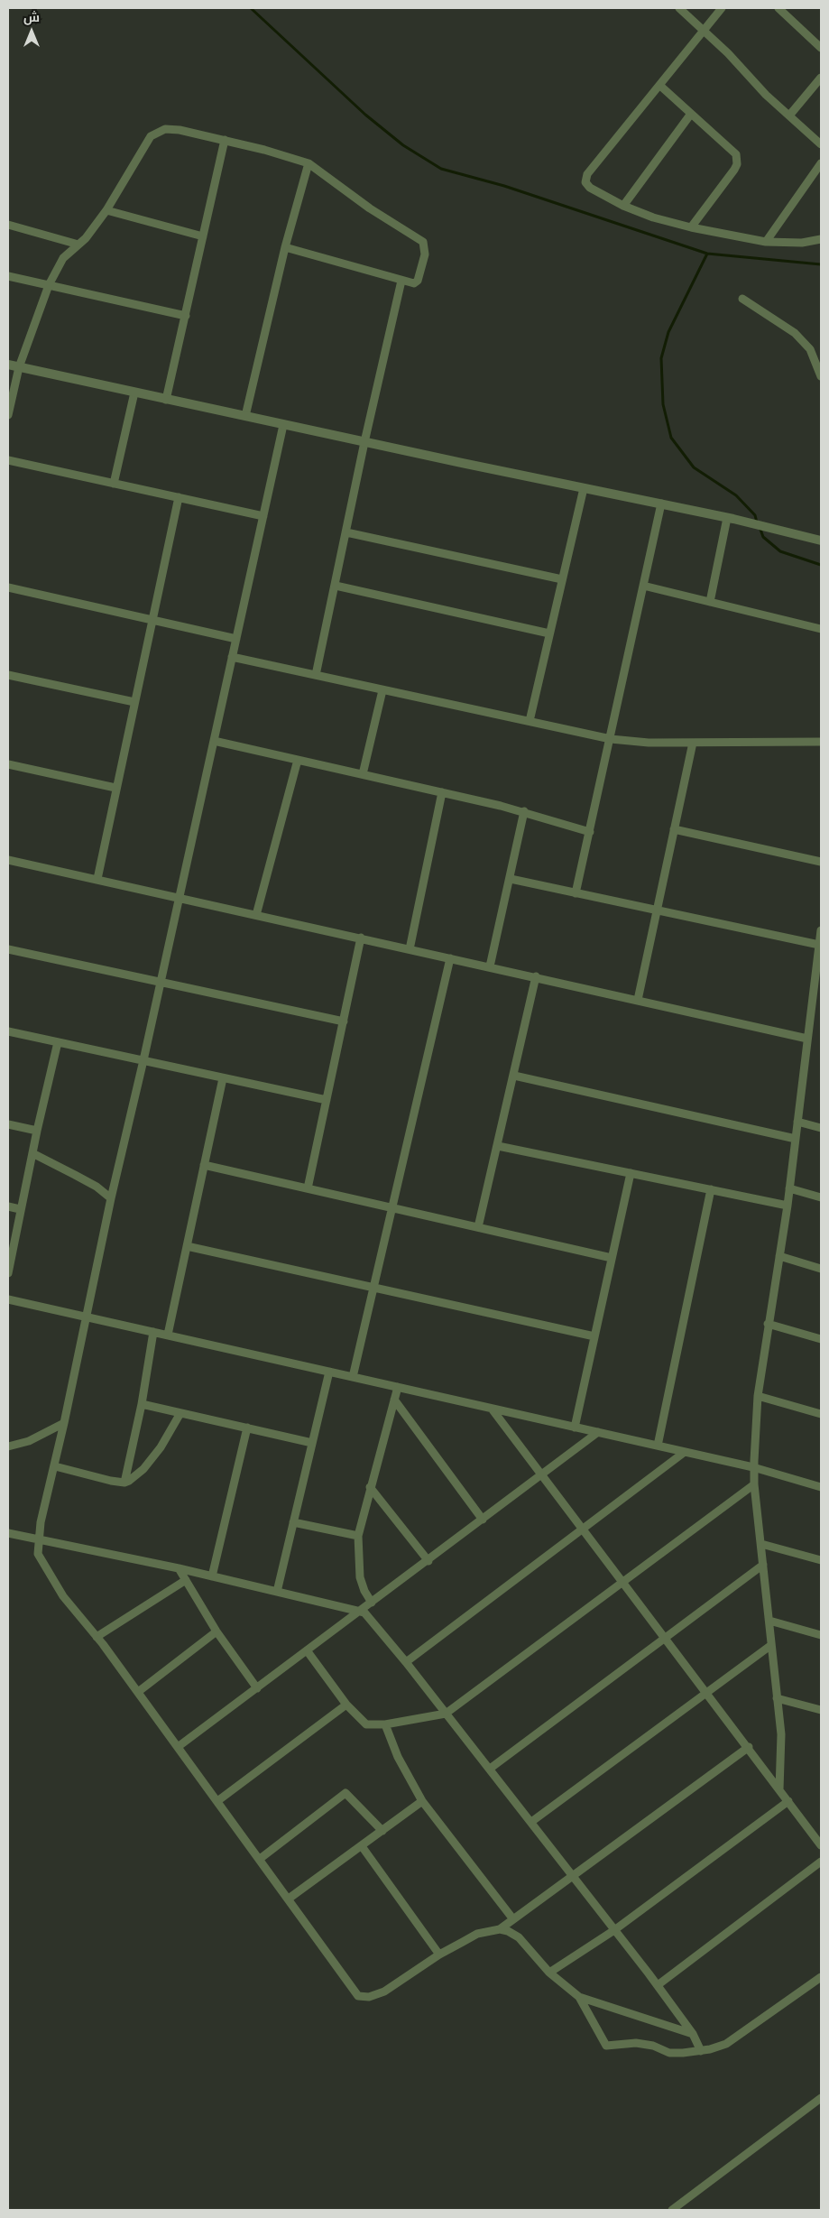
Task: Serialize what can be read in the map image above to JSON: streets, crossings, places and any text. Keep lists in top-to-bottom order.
{
  "north": "top"
}
